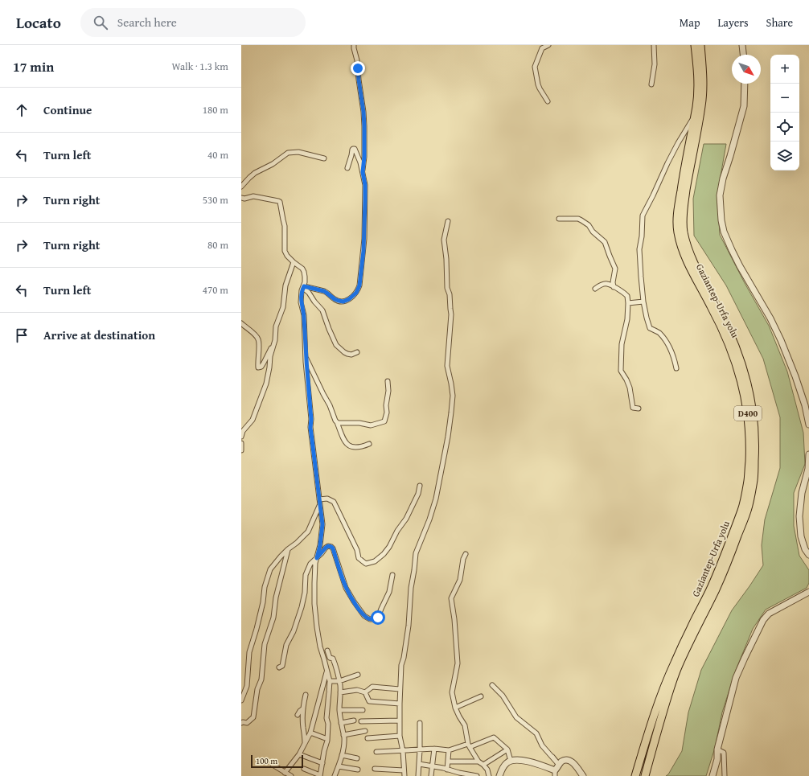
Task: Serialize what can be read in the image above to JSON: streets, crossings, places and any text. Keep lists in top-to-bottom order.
{
  "streets": {
    "highway": ["Gaziantep-Urfa yolu", "D400"]
  },
  "scale_bar": "100 m",
  "north": "bottom right",
  "page": {
    "header": "Locato",
    "search": "Search here",
    "nav": ["Map", "Layers", "Share"],
    "heading": ["17 min", "Walk · 1.3 km"],
    "map_buttons": ["+", "−"],
    "list": [
      ["Continue", "180 m"],
      ["Turn left", "40 m"],
      ["Turn right", "530 m"],
      ["Turn right", "80 m"],
      ["Turn left", "470 m"],
      "Arrive at destination"
    ],
    "scale": "100 m"
  }
}
